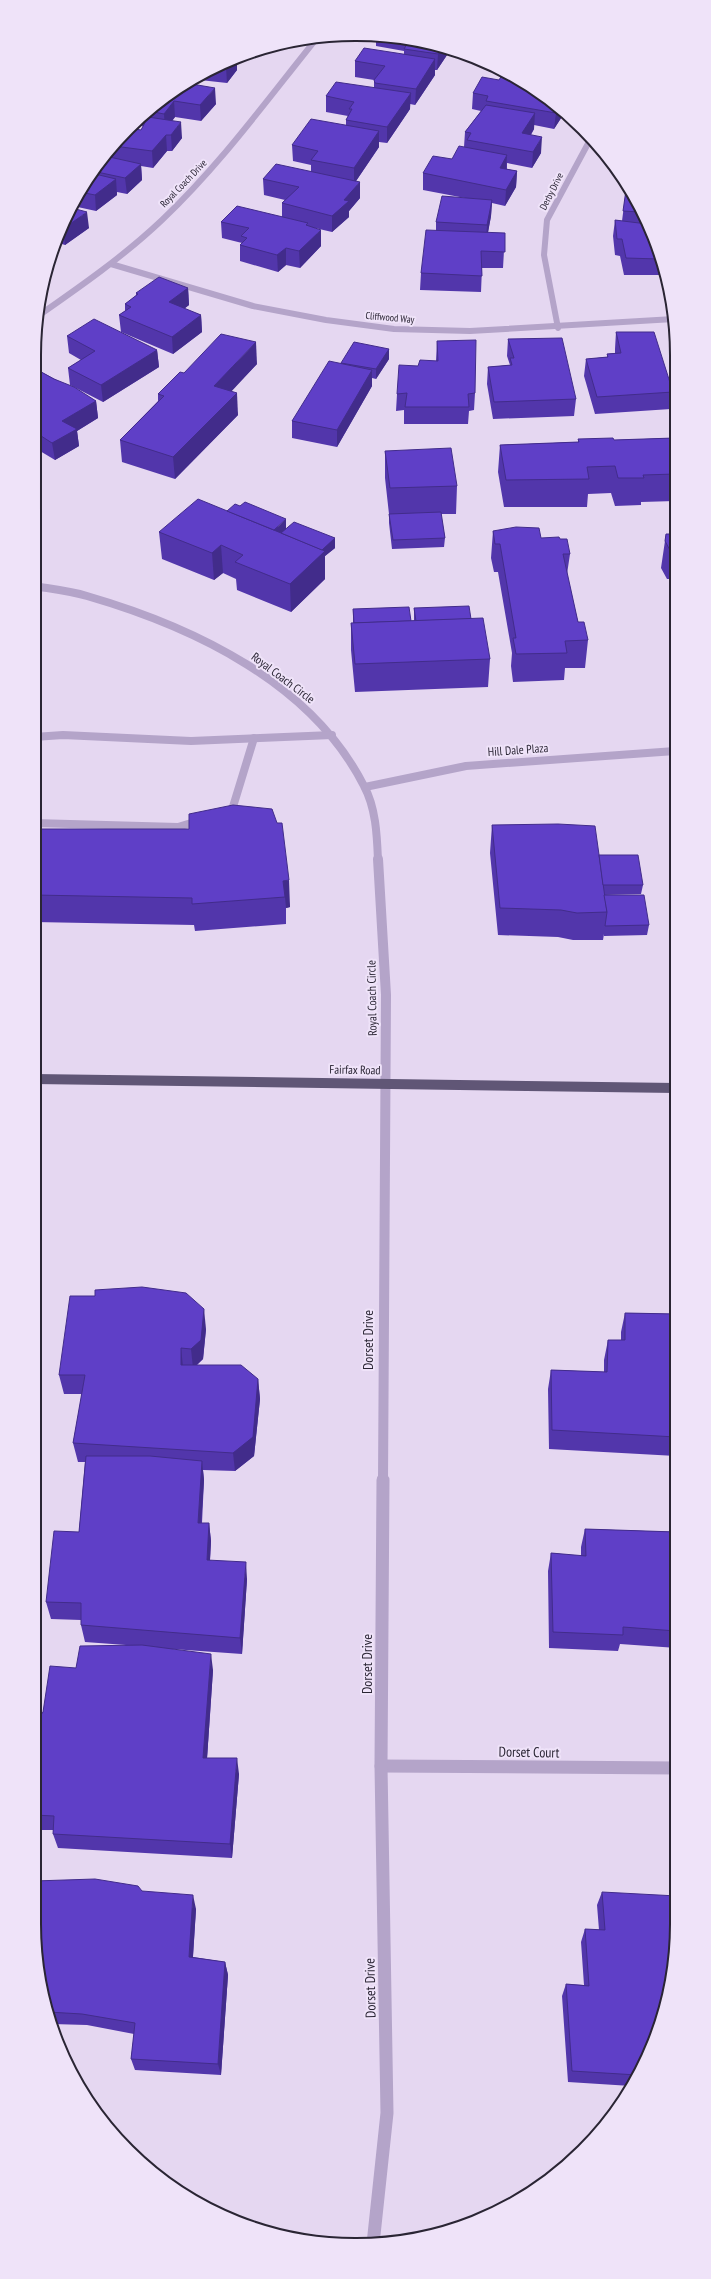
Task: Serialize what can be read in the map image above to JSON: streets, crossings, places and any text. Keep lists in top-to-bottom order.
{
  "streets": {
    "main road": ["Fairfax Road"],
    "street": [
      "Royal Coach Drive",
      "Derby Drive",
      "Cliffwood Way",
      "Royal Coach Circle",
      "Hill Dale Plaza",
      "Dorset Drive",
      "Dorset Court"
    ]
  },
  "crossings": [
    ["Royal Coach Drive", "Cliffwood Way"],
    ["Derby Drive", "Cliffwood Way"],
    ["Royal Coach Circle", "Hill Dale Plaza"],
    ["Royal Coach Circle", "Fairfax Road"],
    ["Royal Coach Circle", "Dorset Drive"],
    ["Fairfax Road", "Dorset Drive"],
    ["Dorset Drive", "Dorset Court"]
  ]
}
